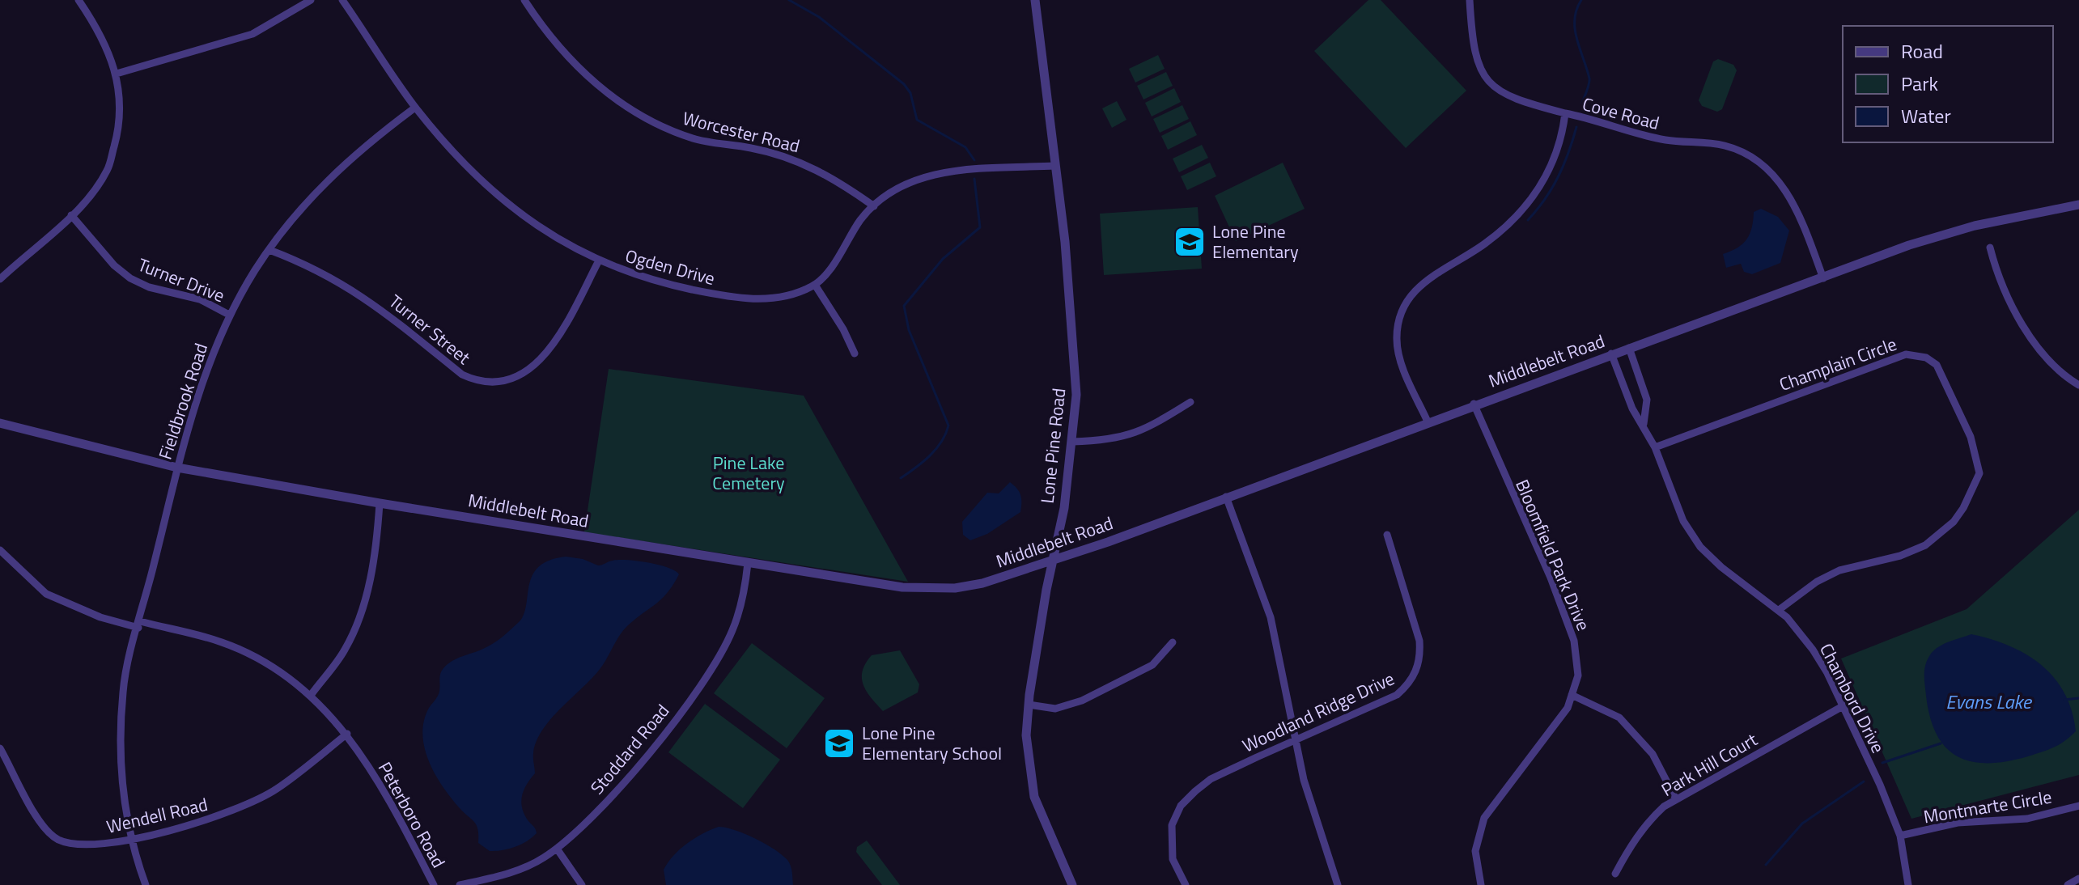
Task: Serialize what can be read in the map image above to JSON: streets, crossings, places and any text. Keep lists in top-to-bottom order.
{
  "streets": {
    "street": [
      "Cove Road",
      "Worcester Road",
      "Ogden Drive",
      "Turner Drive",
      "Turner Street",
      "Middlebelt Road",
      "Champlain Circle",
      "Fieldbrook Road",
      "Lone Pine Road",
      "Bloomfield Park Drive",
      "Chambord Drive",
      "Woodland Ridge Drive",
      "Stoddard Road",
      "Park Hill Court",
      "Montmarte Circle",
      "Peterboro Road",
      "Wendell Road"
    ]
  },
  "crossings": [
    ["Cove Road", "Middlebelt Road"],
    ["Ogden Drive", "Turner Street"],
    ["Ogden Drive", "Fieldbrook Road"],
    ["Turner Drive", "Fieldbrook Road"],
    ["Turner Street", "Fieldbrook Road"],
    ["Middlebelt Road", "Fieldbrook Road"],
    ["Middlebelt Road", "Lone Pine Road"],
    ["Middlebelt Road", "Bloomfield Park Drive"],
    ["Middlebelt Road", "Chambord Drive"],
    ["Middlebelt Road", "Stoddard Road"],
    ["Champlain Circle", "Chambord Drive"],
    ["Fieldbrook Road", "Peterboro Road"],
    ["Fieldbrook Road", "Wendell Road"],
    ["Chambord Drive", "Park Hill Court"],
    ["Chambord Drive", "Montmarte Circle"],
    ["Peterboro Road", "Wendell Road"]
  ],
  "water": ["Evans Lake"],
  "parks": ["Pine Lake Cemetery"],
  "places": {
    "school or university": ["Lone Pine Elementary", "Lone Pine Elementary School"]
  },
  "legend": ["Road", "Park", "Water"]
}
